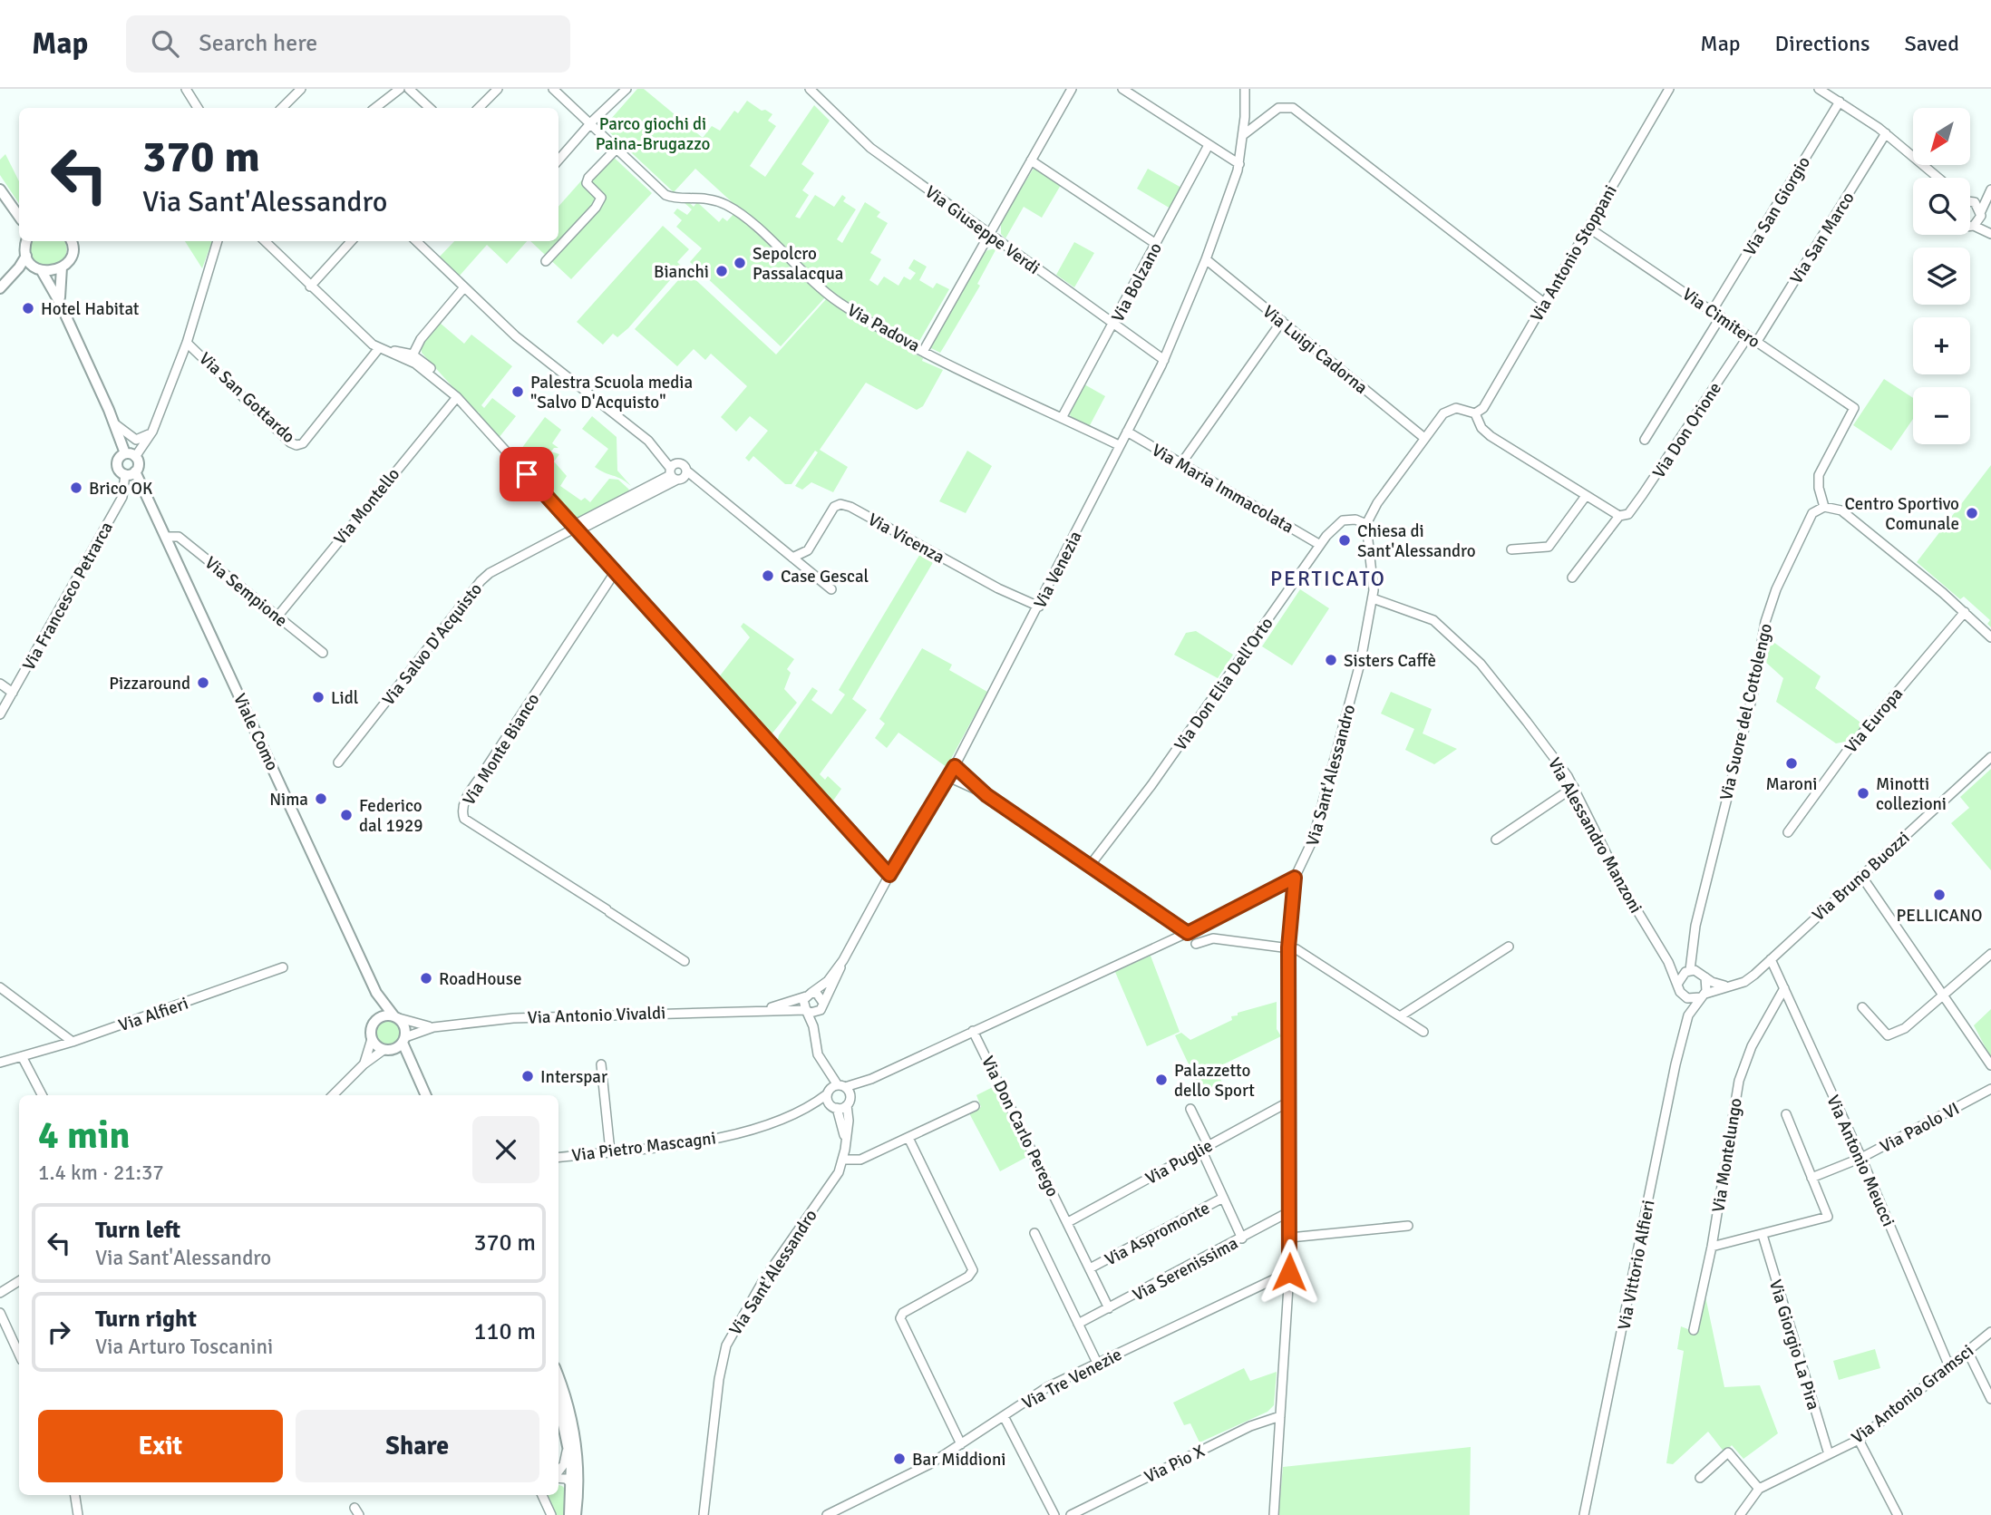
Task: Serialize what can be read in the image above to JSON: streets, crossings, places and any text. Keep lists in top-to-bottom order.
{
  "streets": {
    "main road": ["Viale Como"],
    "street": [
      "Via San Giorgio",
      "Via Giuseppe Verdi",
      "Via San Marco",
      "Via Antonio Stoppani",
      "Via Bolzano",
      "Via Cimitero",
      "Via Padova",
      "Via Luigi Cadorna",
      "Via San Gottardo",
      "Via Don Orione",
      "Via Maria Immacolata",
      "Via Montello",
      "Via Vicenza",
      "Via Venezia",
      "Via Sempione",
      "Via Francesco Petrarca",
      "Via Salvo D'Acquisto",
      "Via Don Elia Dell'Orto",
      "Via Suore del Cottolengo",
      "Via Europa",
      "Via Monte Bianco",
      "Via Sant'Alessandro",
      "Via Alessandro Manzoni",
      "Via Bruno Buozzi",
      "Via Alfieri",
      "Via Antonio Vivaldi",
      "Via Don Carlo Perego",
      "Via Paolo VI",
      "Via Pietro Mascagni",
      "Via Montelungo",
      "Via Antonio Meucci",
      "Via Puglie",
      "Via Aspromonte",
      "Via Vittorio Alfieri",
      "Via Serenissima",
      "Via Giorgio La Pira",
      "Via Tre Venezie",
      "Via Antonio Gramsci",
      "Via Pio X"
    ]
  },
  "crossings": [
    ["Via San Giorgio", "Via Cimitero"],
    ["Via Giuseppe Verdi", "Via Bolzano"],
    ["Via Giuseppe Verdi", "Via Venezia"],
    ["Via San Marco", "Via Cimitero"],
    ["Via Antonio Stoppani", "Via Cimitero"],
    ["Via Bolzano", "Via Padova"],
    ["Via Cimitero", "Via Don Orione"],
    ["Via Cimitero", "Via Suore del Cottolengo"],
    ["Via Padova", "Via Venezia"],
    ["Via Luigi Cadorna", "Via Venezia"],
    ["Via Maria Immacolata", "Via Venezia"],
    ["Via Maria Immacolata", "Via Don Elia Dell'Orto"],
    ["Via Montello", "Via Sempione"],
    ["Via Vicenza", "Via Venezia"],
    ["Via Venezia", "Via Antonio Vivaldi"],
    ["Via Sempione", "Viale Como"],
    ["Via Francesco Petrarca", "Viale Como"],
    ["Via Don Elia Dell'Orto", "Via Sant'Alessandro"],
    ["Via Suore del Cottolengo", "Via Alessandro Manzoni"],
    ["Via Suore del Cottolengo", "Via Bruno Buozzi"],
    ["Via Suore del Cottolengo", "Via Vittorio Alfieri"],
    ["Via Sant'Alessandro", "Via Alessandro Manzoni"],
    ["Via Sant'Alessandro", "Via Pietro Mascagni"],
    ["Via Alessandro Manzoni", "Via Bruno Buozzi"],
    ["Via Alessandro Manzoni", "Via Vittorio Alfieri"],
    ["Via Bruno Buozzi", "Via Antonio Meucci"],
    ["Via Bruno Buozzi", "Via Vittorio Alfieri"],
    ["Via Don Carlo Perego", "Via Puglie"],
    ["Via Don Carlo Perego", "Via Aspromonte"],
    ["Via Don Carlo Perego", "Via Serenissima"],
    ["Via Paolo VI", "Via Antonio Meucci"],
    ["Via Montelungo", "Via Antonio Meucci"],
    ["Via Antonio Meucci", "Via Antonio Gramsci"],
    ["Via Giorgio La Pira", "Via Antonio Gramsci"]
  ],
  "districts": ["PERTICATO"],
  "parks": ["Parco giochi di Paina-Brugazzo"],
  "places": [
    "Sepolcro Passalacqua",
    "Bianchi",
    "Hotel Habitat",
    "Palestra Scuola media \"Salvo D'Acquisto\"",
    "Brico OK",
    "Centro Sportivo Comunale",
    "Chiesa di Sant'Alessandro",
    "Case Gescal",
    "Sisters Caffè",
    "Pizzaround",
    "Lidl",
    "Maroni",
    "Minotti collezioni",
    "Nima",
    "Federico dal 1929",
    "PELLICANO",
    "RoadHouse",
    "Interspar",
    "Palazzetto dello Sport",
    "Bar Middioni"
  ],
  "north": "bottom left",
  "page": {
    "header": "Map",
    "search": "Search here",
    "nav": ["Map", "Directions", "Saved"],
    "map_buttons": ["+", "−"],
    "turn": ["370 m", "Via Sant'Alessandro"],
    "heading": ["4 min", "1.4 km · 21:37"],
    "list": [
      {
        "name": "Turn left",
        "note": "Via Sant'Alessandro",
        "value": "370 m"
      },
      {
        "name": "Turn right",
        "note": "Via Arturo Toscanini",
        "value": "110 m"
      }
    ],
    "buttons": ["Exit", "Share"]
  }
}
